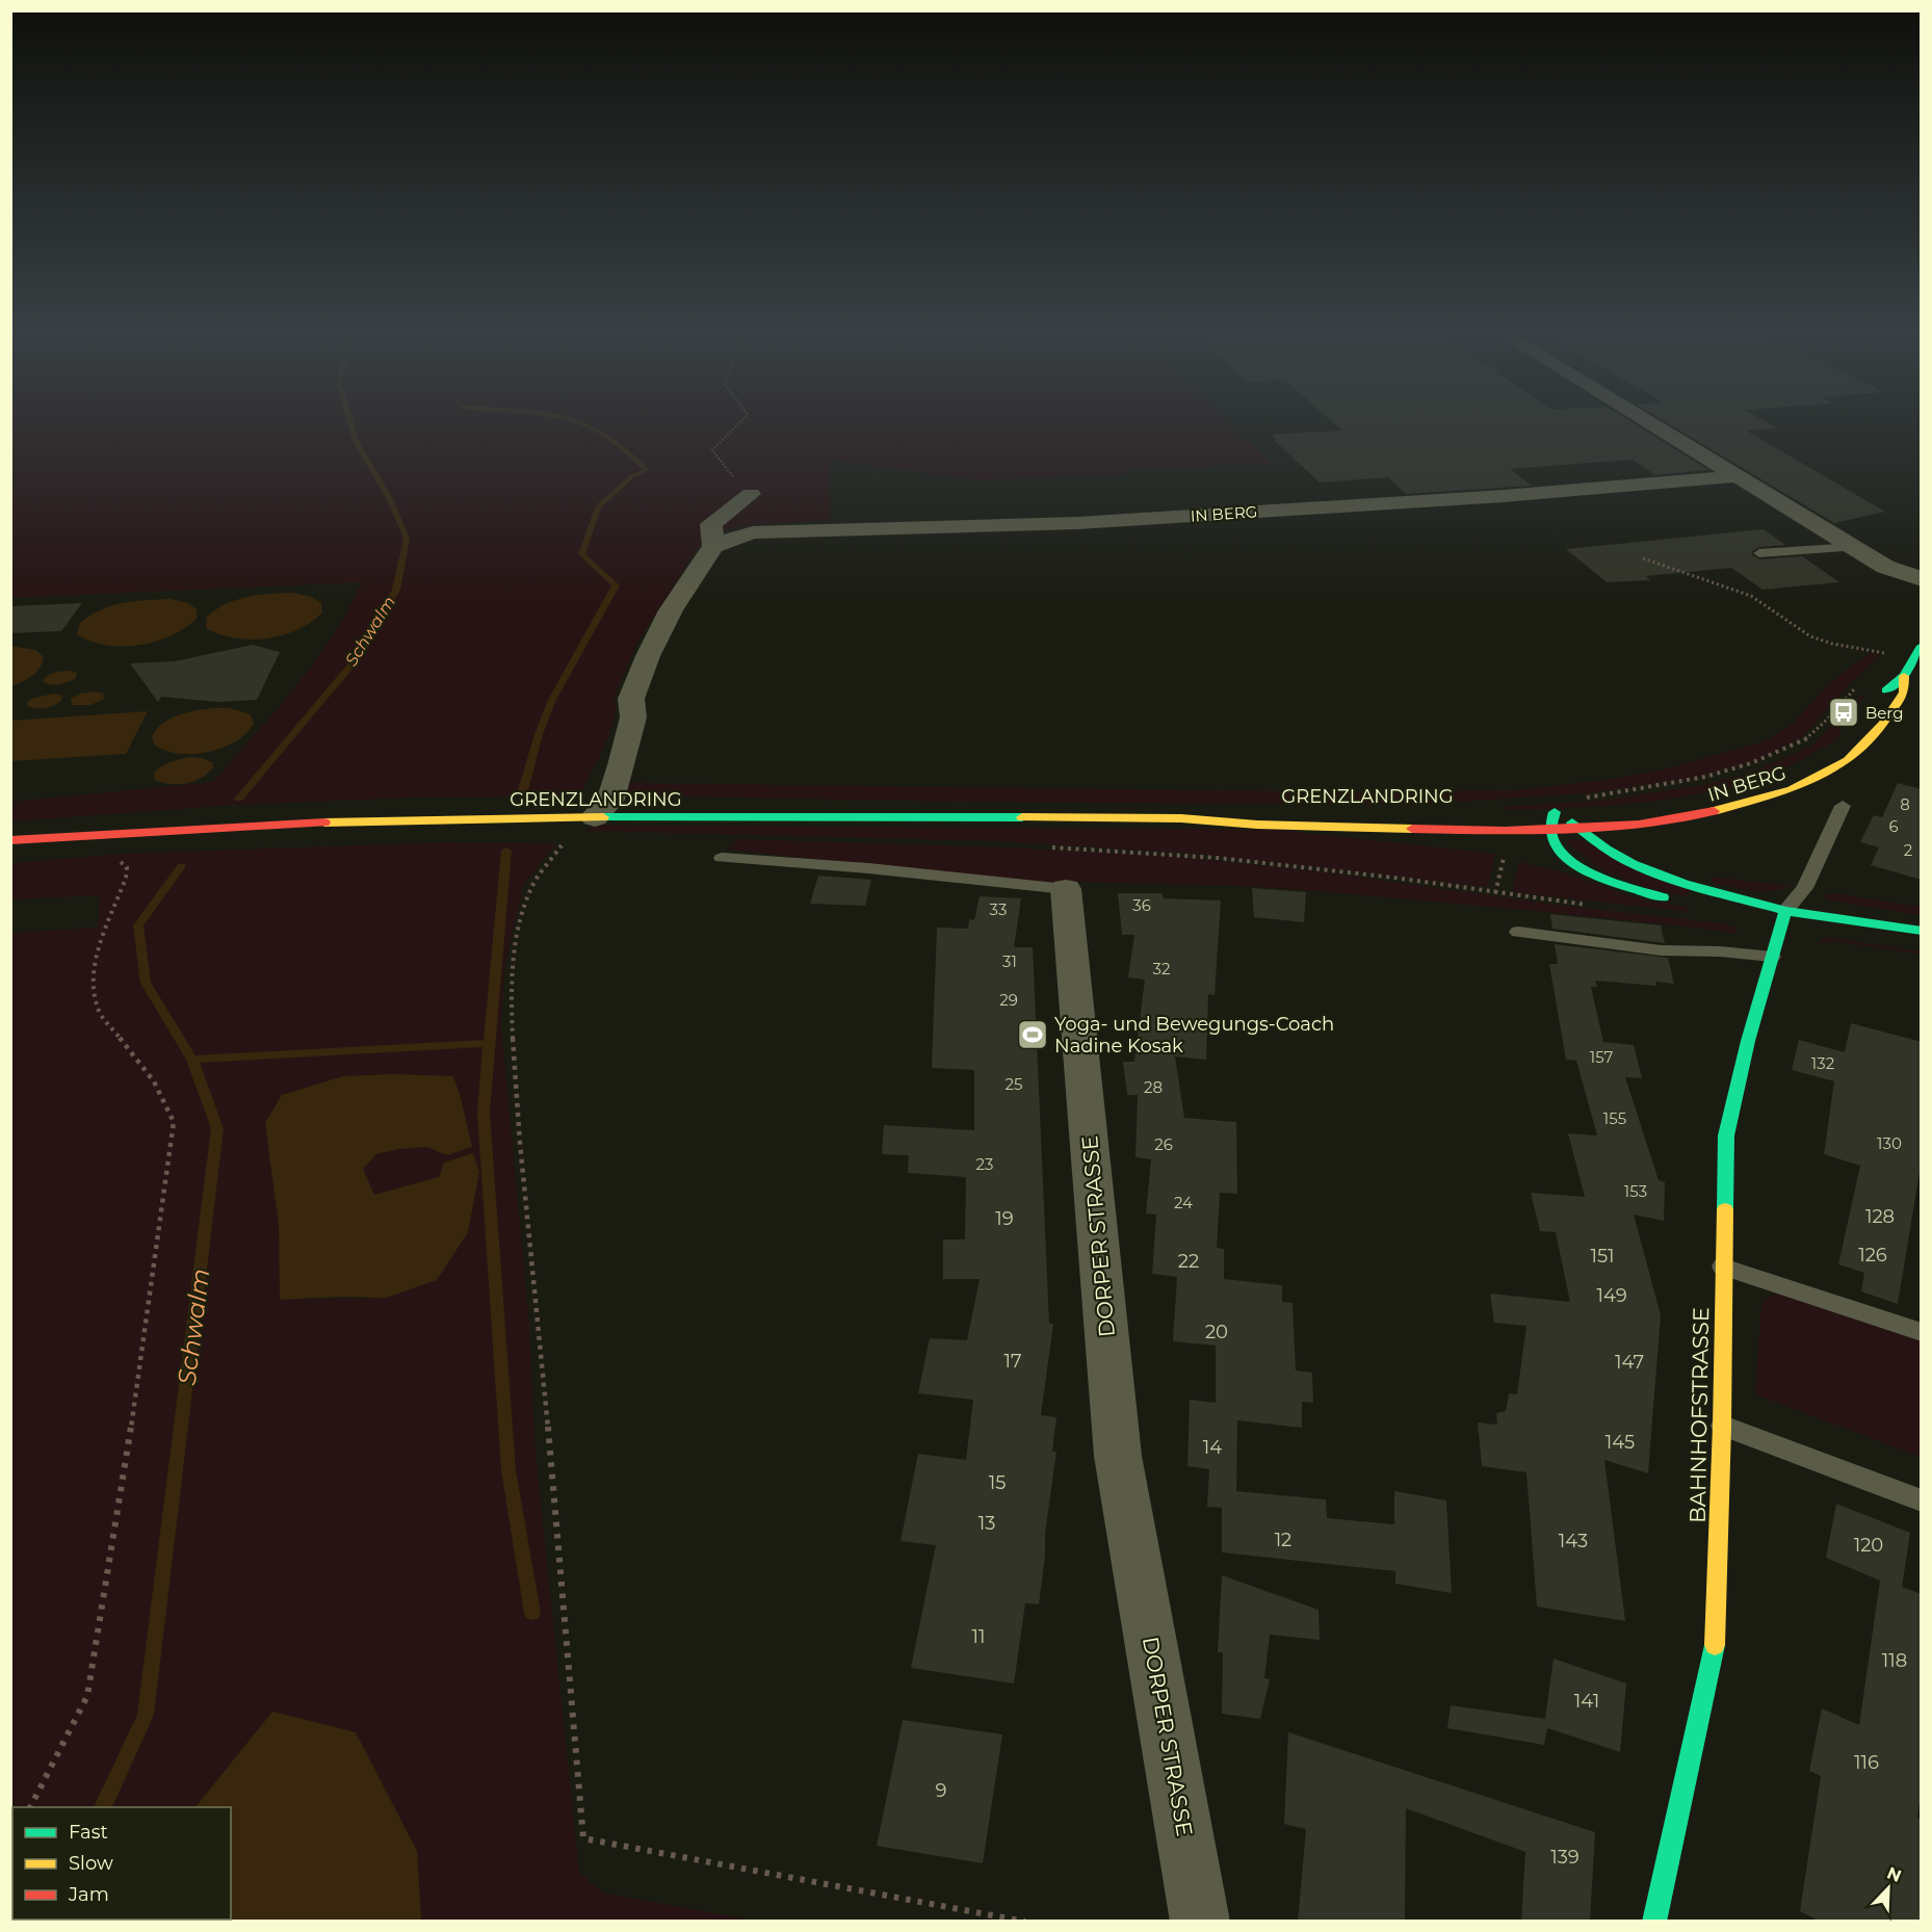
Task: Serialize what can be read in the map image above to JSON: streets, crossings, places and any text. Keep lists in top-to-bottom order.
{
  "streets": {
    "main road": ["IN BERG", "GRENZLANDRING", "BAHNHOFSTRASSE"],
    "street": ["DORPER STRASSE"]
  },
  "crossings": [
    ["IN BERG", "GRENZLANDRING"]
  ],
  "water": ["Schwalm"],
  "places": {
    "bus stop": ["Berg"],
    "sports": ["Yoga- und Bewegungs-Coach Nadine Kosak"]
  },
  "house_numbers": [
    "8",
    "6",
    "2",
    "36",
    "33",
    "31",
    "32",
    "29",
    "157",
    "132",
    "25",
    "28",
    "155",
    "130",
    "26",
    "23",
    "153",
    "24",
    "128",
    "19",
    "126",
    "151",
    "22",
    "149",
    "20",
    "17",
    "147",
    "145",
    "14",
    "15",
    "13",
    "12",
    "143",
    "120",
    "11",
    "118",
    "141",
    "116",
    "9",
    "139"
  ],
  "legend": ["Fast", "Slow", "Jam"],
  "north": "top right"
}
